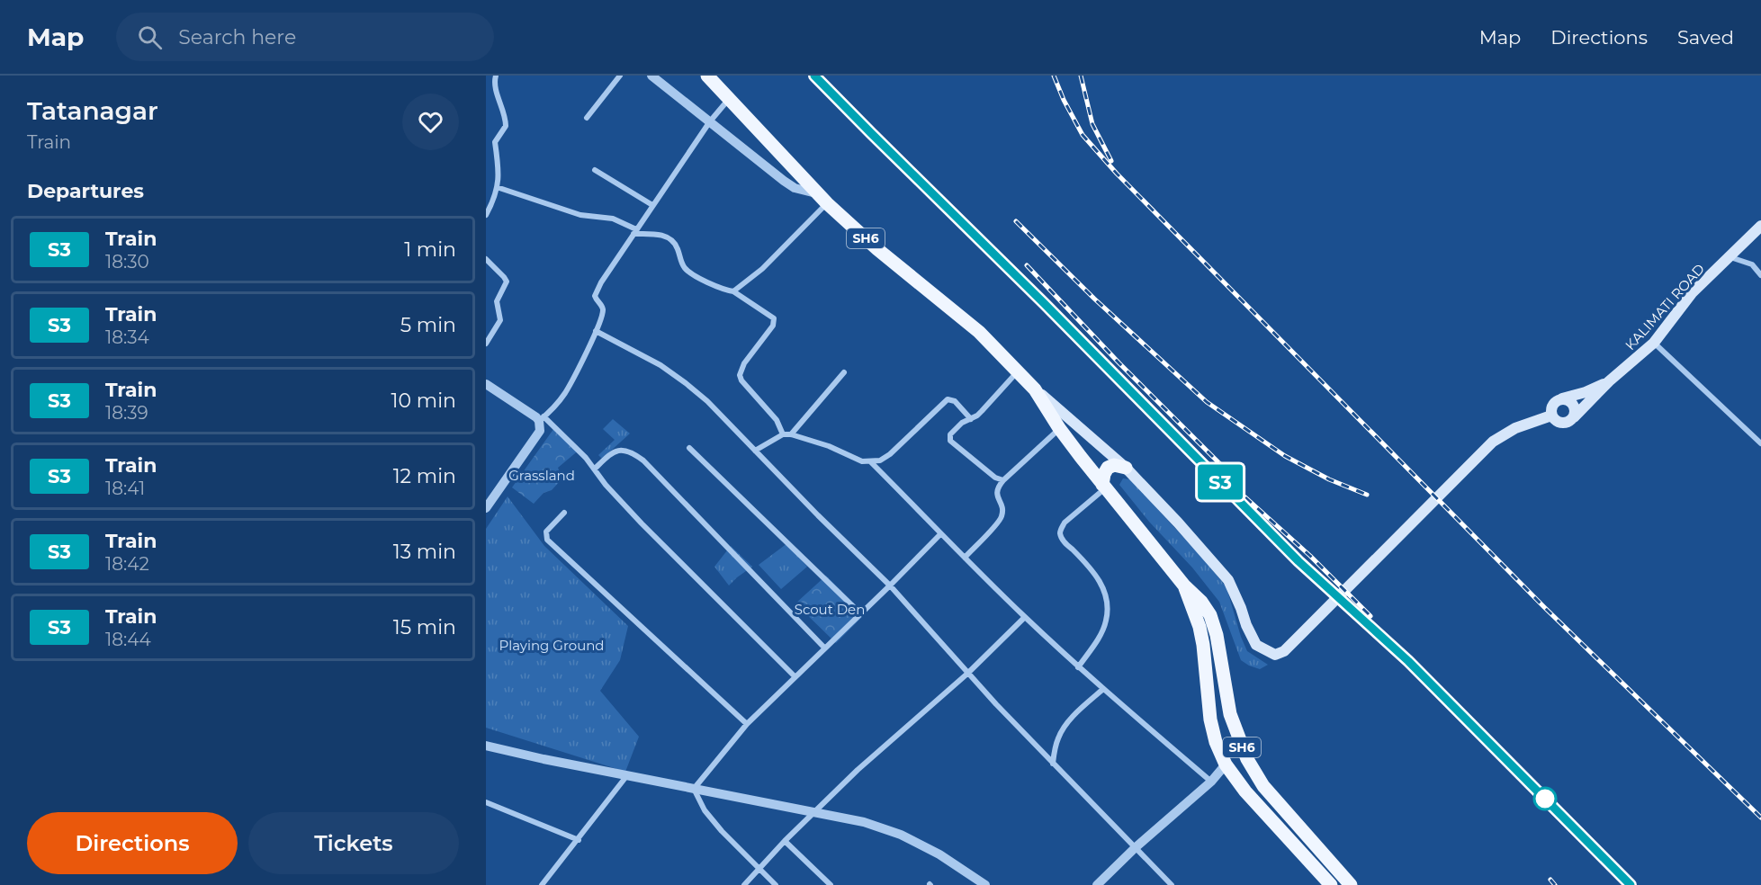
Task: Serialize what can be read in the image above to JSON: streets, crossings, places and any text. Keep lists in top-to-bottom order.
{
  "streets": {
    "main road": ["SH6", "KALIMATI ROAD"]
  },
  "parks": ["Grassland", "Scout Den", "Playing Ground"],
  "page": {
    "header": "Map",
    "search": "Search here",
    "nav": ["Map", "Directions", "Saved"],
    "heading": [
      ["Tatanagar", "Train"],
      "Departures"
    ],
    "on_map": "S3",
    "list": [
      {
        "mark": "S3",
        "name": "Train",
        "note": "18:30",
        "value": "1 min"
      },
      {
        "mark": "S3",
        "name": "Train",
        "note": "18:34",
        "value": "5 min"
      },
      {
        "mark": "S3",
        "name": "Train",
        "note": "18:39",
        "value": "10 min"
      },
      {
        "mark": "S3",
        "name": "Train",
        "note": "18:41",
        "value": "12 min"
      },
      {
        "mark": "S3",
        "name": "Train",
        "note": "18:42",
        "value": "13 min"
      },
      {
        "mark": "S3",
        "name": "Train",
        "note": "18:44",
        "value": "15 min"
      }
    ],
    "buttons": ["Directions", "Tickets"]
  }
}
